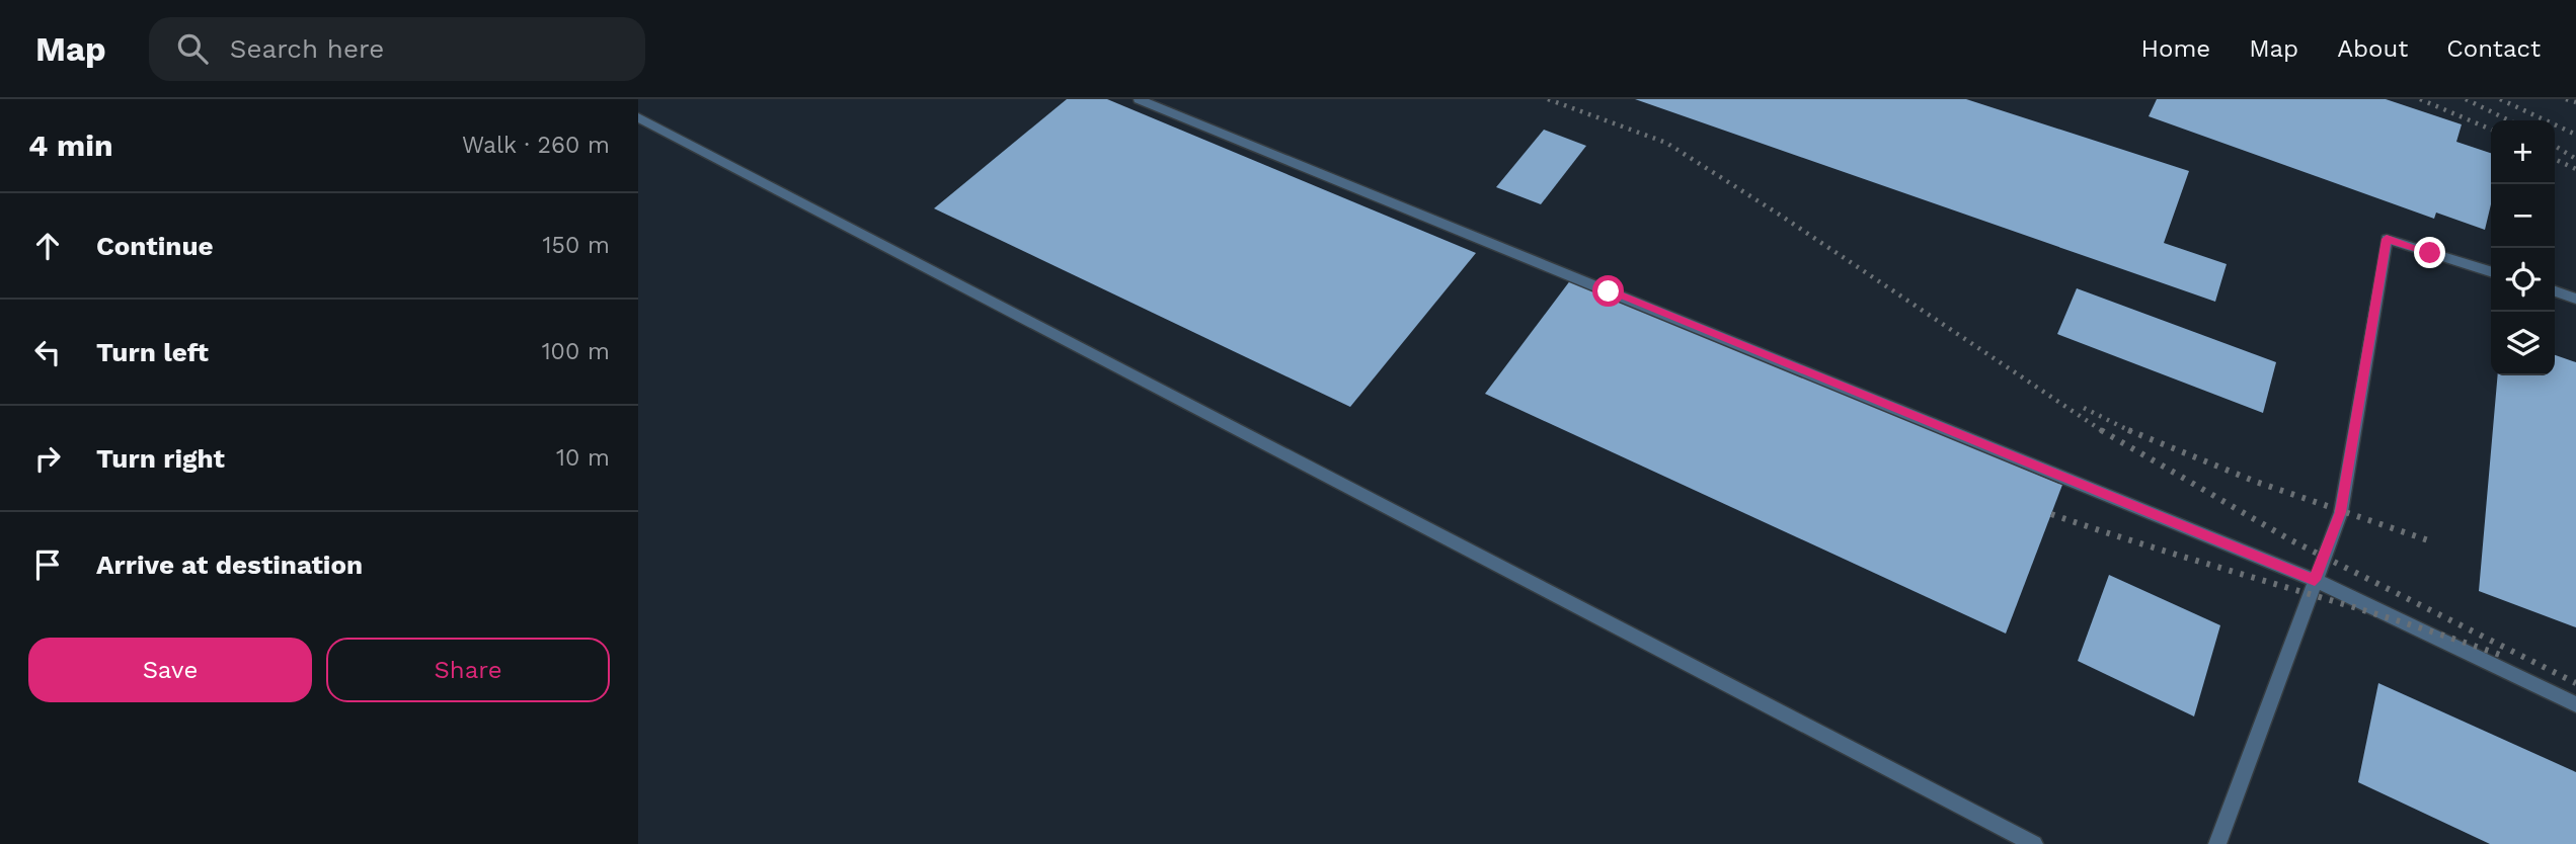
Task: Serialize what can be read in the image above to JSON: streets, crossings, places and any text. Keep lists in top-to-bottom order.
{
  "page": {
    "header": "Map",
    "search": "Search here",
    "nav": [
      "Home",
      "Map",
      "About",
      "Contact"
    ],
    "heading": ["4 min", "Walk · 260 m"],
    "map_buttons": ["+", "−"],
    "list": [
      ["Continue", "150 m"],
      ["Turn left", "100 m"],
      ["Turn right", "10 m"],
      "Arrive at destination"
    ],
    "buttons": ["Save", "Share"]
  }
}
